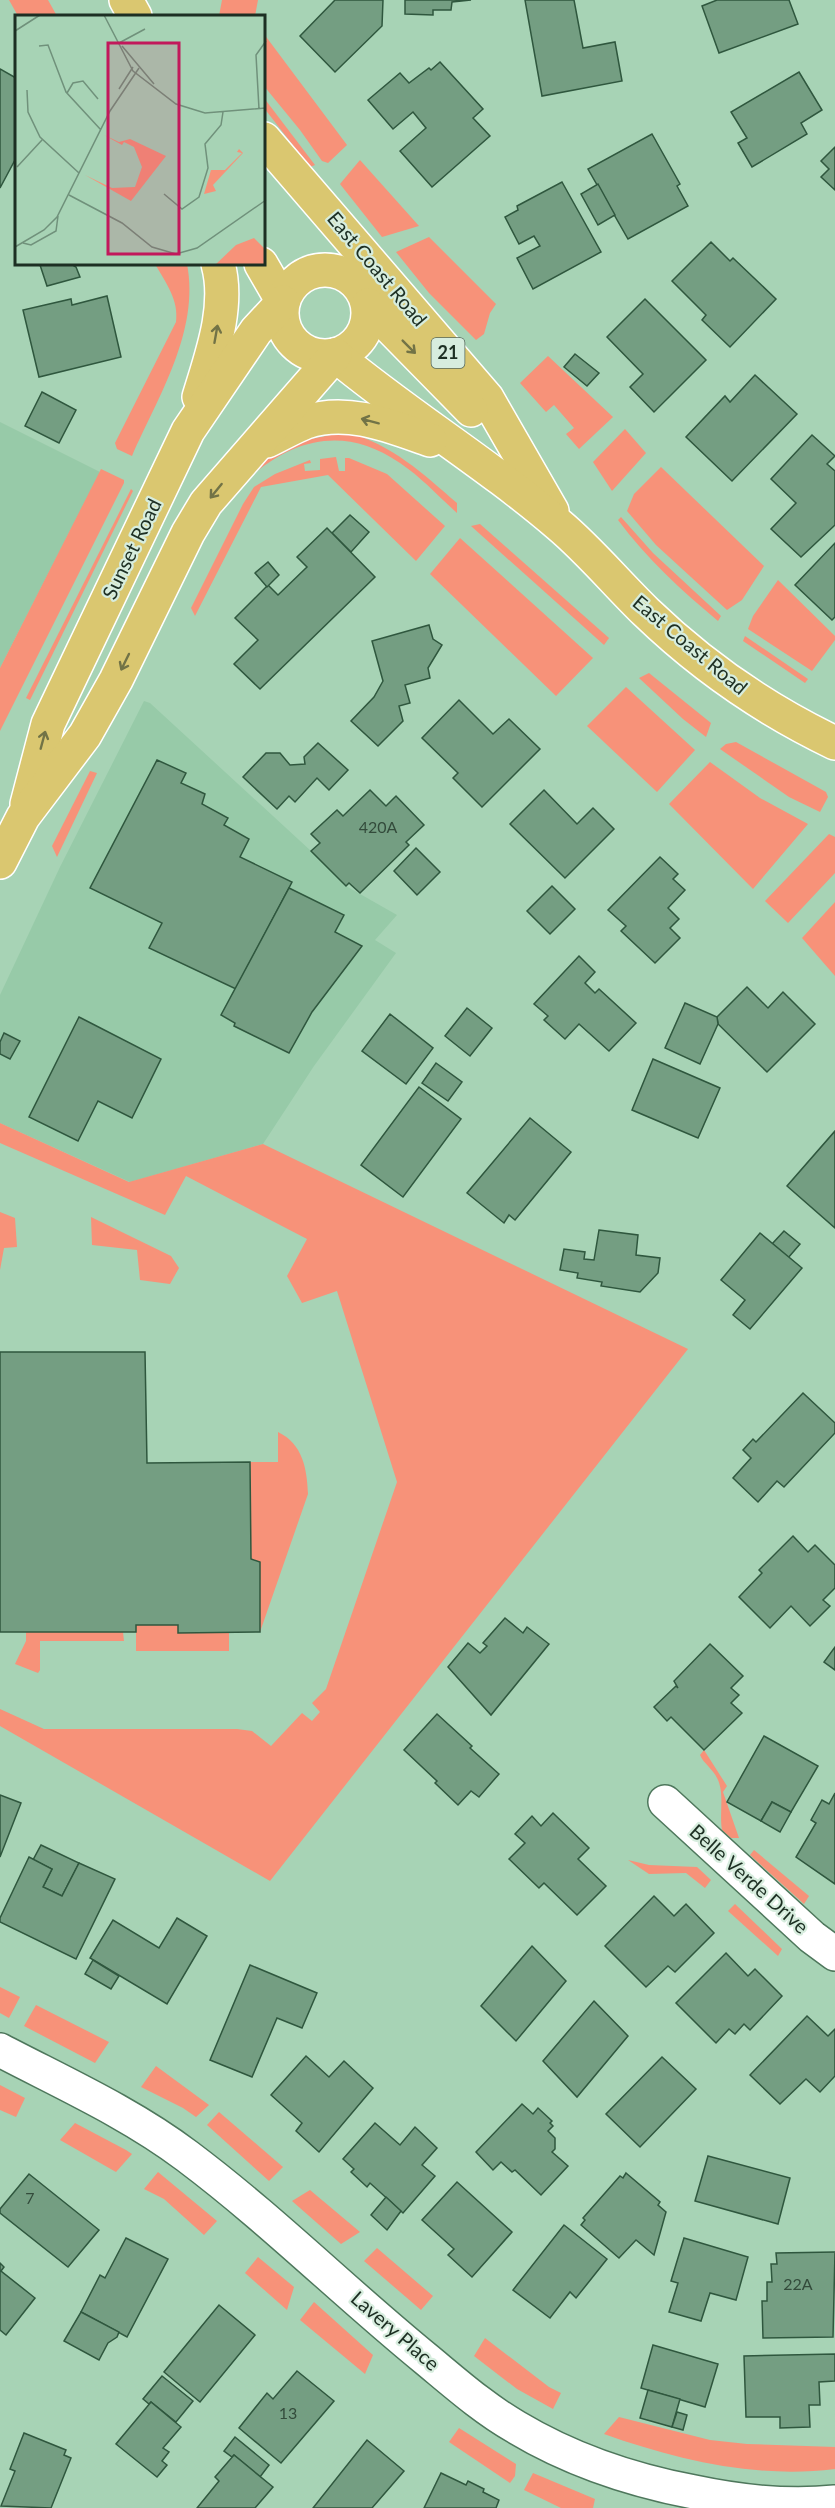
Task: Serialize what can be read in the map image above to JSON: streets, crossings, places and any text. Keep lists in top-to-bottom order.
{
  "streets": {
    "main road": ["East Coast Road", "21", "Sunset Road"],
    "street": ["Belle Verde Drive", "Lavery Place"]
  },
  "crossings": [
    ["East Coast Road", "21"],
    ["East Coast Road", "Sunset Road"],
    ["21", "Sunset Road"]
  ],
  "house_numbers": [
    "420A",
    "7",
    "22A",
    "13"
  ]
}
